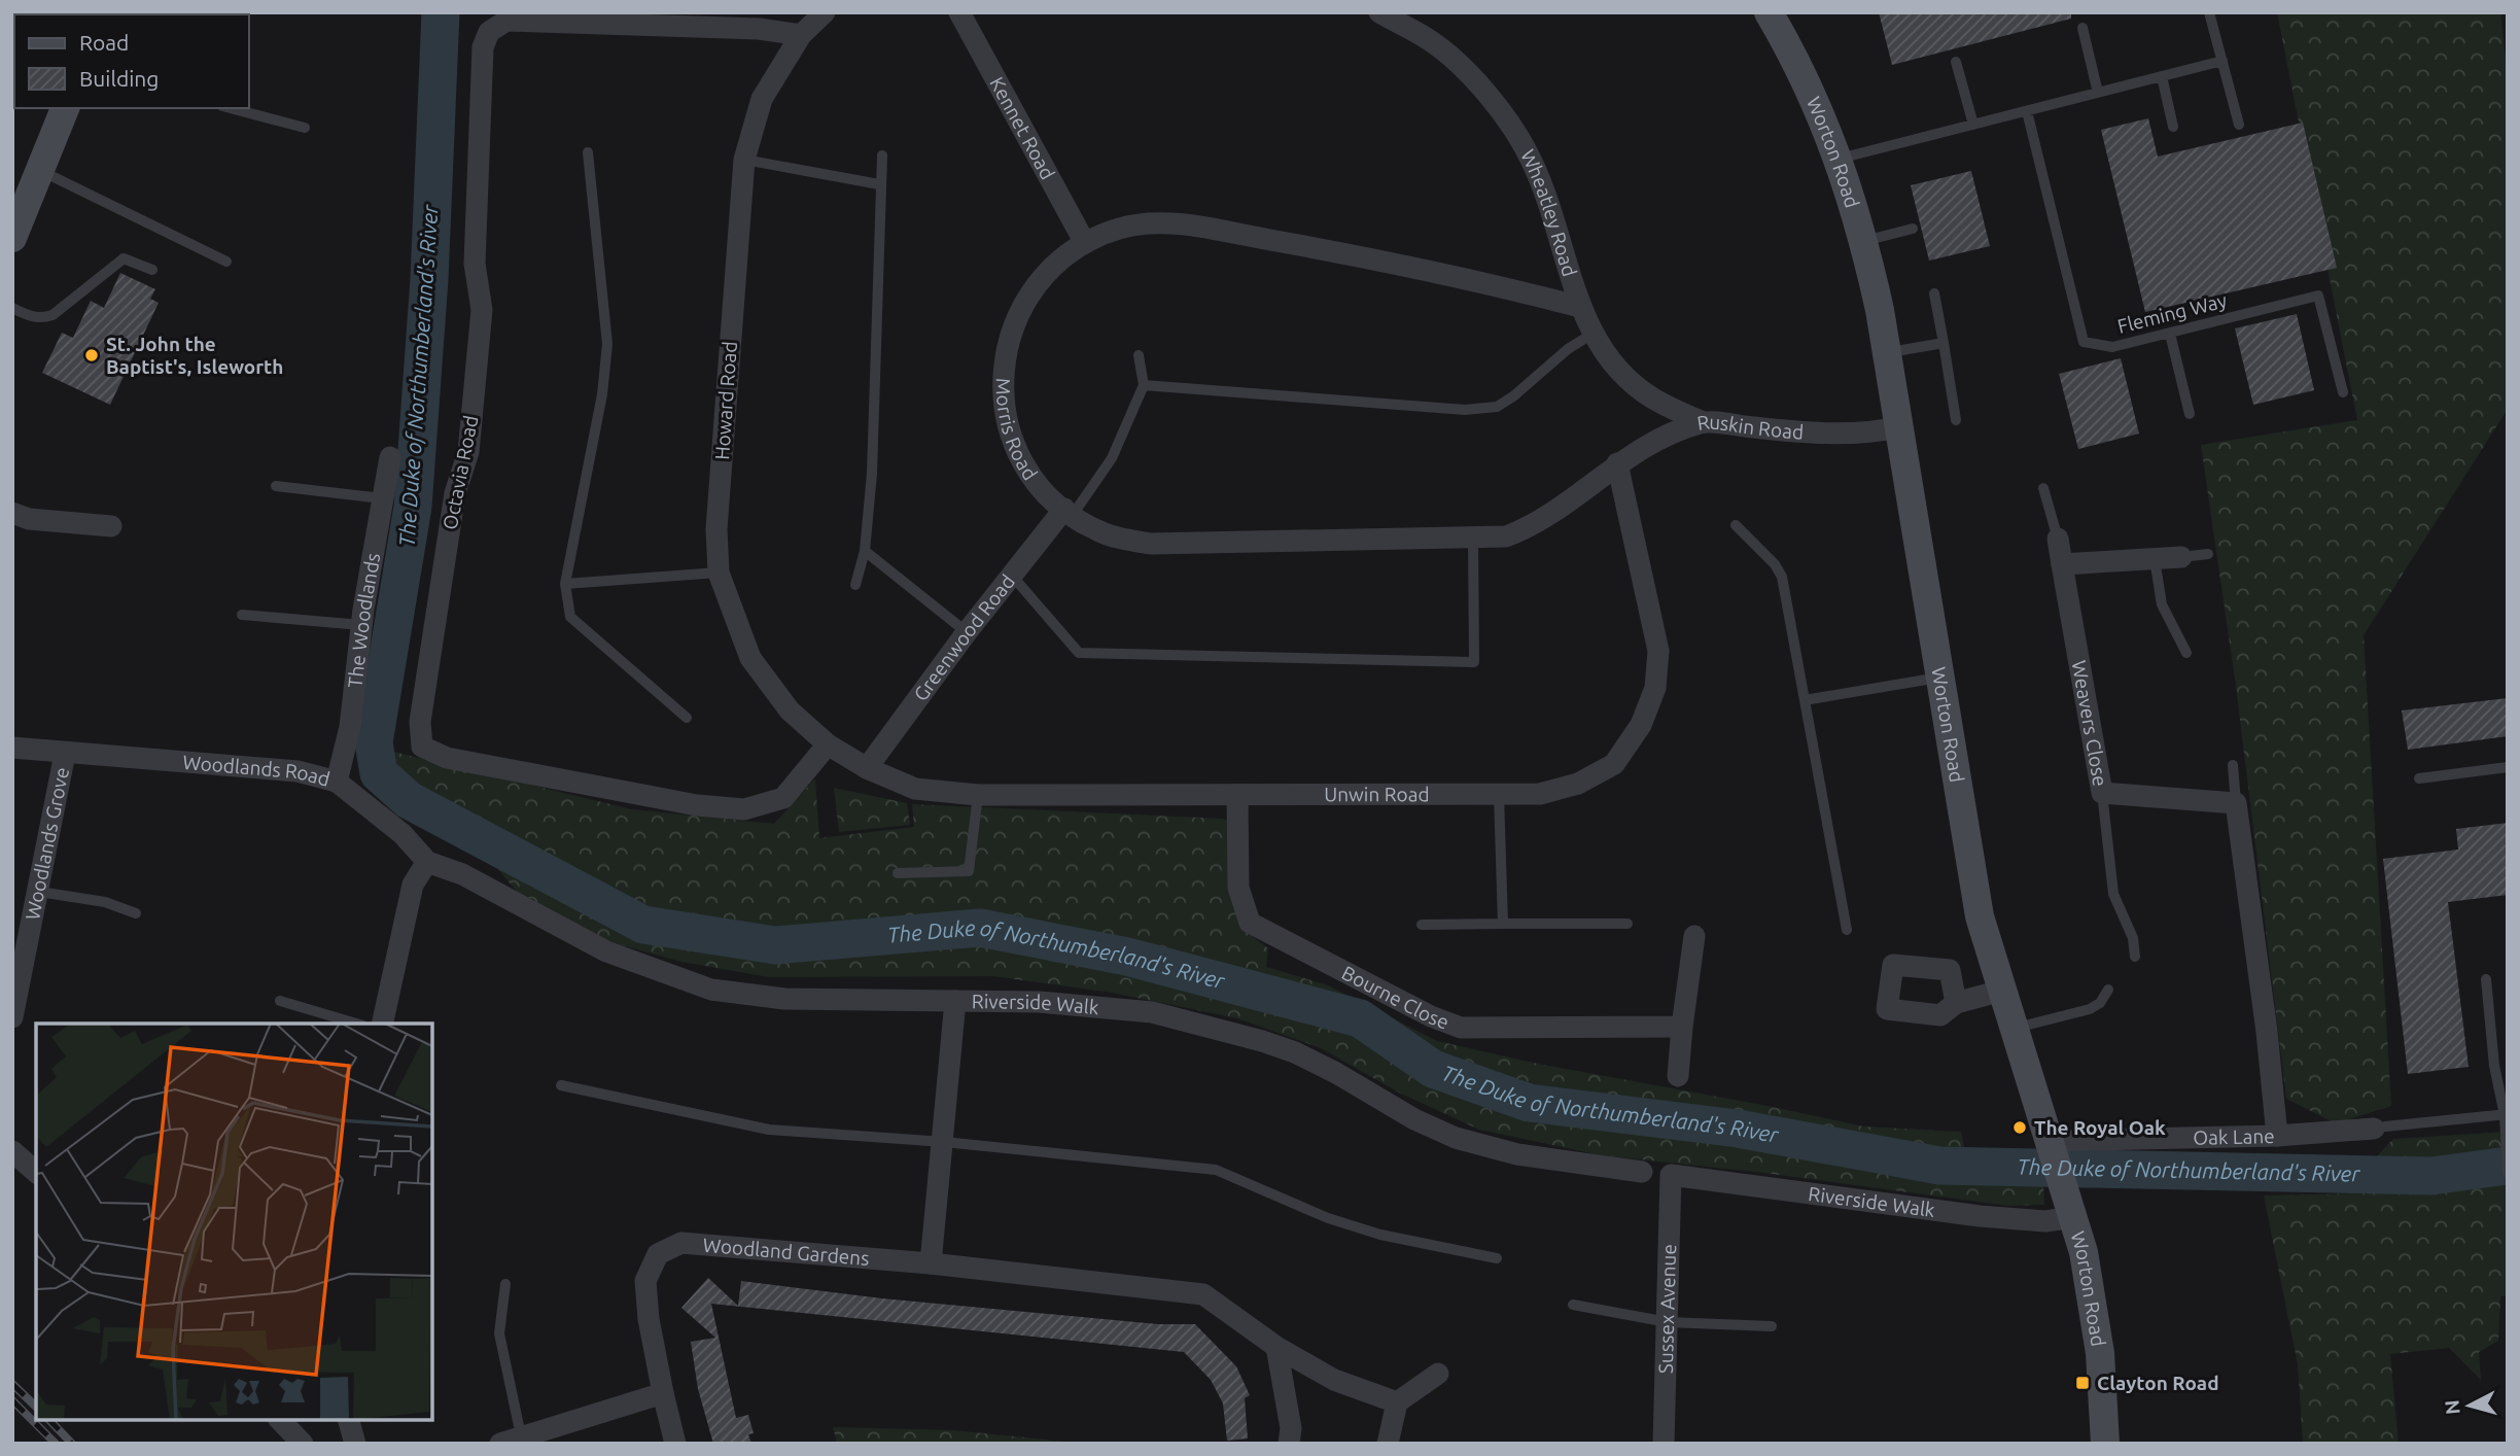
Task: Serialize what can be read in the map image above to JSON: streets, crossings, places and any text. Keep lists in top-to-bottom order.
{
  "streets": {
    "street": [
      "Kennet Road",
      "Worton Road",
      "Wheatley Road",
      "Howard Road",
      "Morris Road",
      "Ruskin Road",
      "Octavia Road",
      "The Woodlands",
      "Greenwood Road",
      "Weavers Close",
      "Woodlands Road",
      "Unwin Road",
      "Woodlands Grove",
      "Bourne Close",
      "Riverside Walk",
      "Oak Lane",
      "Woodland Gardens",
      "Sussex Avenue"
    ],
    "lane": ["Fleming Way"]
  },
  "crossings": [
    ["Kennet Road", "Morris Road"],
    ["Worton Road", "Ruskin Road"],
    ["Worton Road", "Riverside Walk"],
    ["Worton Road", "Oak Lane"],
    ["Wheatley Road", "Morris Road"],
    ["Wheatley Road", "Ruskin Road"],
    ["Howard Road", "Octavia Road"],
    ["Howard Road", "Unwin Road"],
    ["Morris Road", "Ruskin Road"],
    ["Morris Road", "Greenwood Road"],
    ["Morris Road", "Unwin Road"],
    ["Ruskin Road", "Unwin Road"],
    ["Octavia Road", "Unwin Road"],
    ["The Woodlands", "Woodlands Road"],
    ["Greenwood Road", "Unwin Road"],
    ["Woodlands Road", "Woodlands Grove"],
    ["Woodlands Road", "Riverside Walk"],
    ["Unwin Road", "Bourne Close"],
    ["Riverside Walk", "Sussex Avenue"]
  ],
  "water": ["The Duke of Northumberland's River"],
  "places": {
    "other": ["St. John the Baptist's, Isleworth", "The Royal Oak"],
    "transit": ["Clayton Road"]
  },
  "legend": ["Road", "Building"],
  "north": "left"
}
